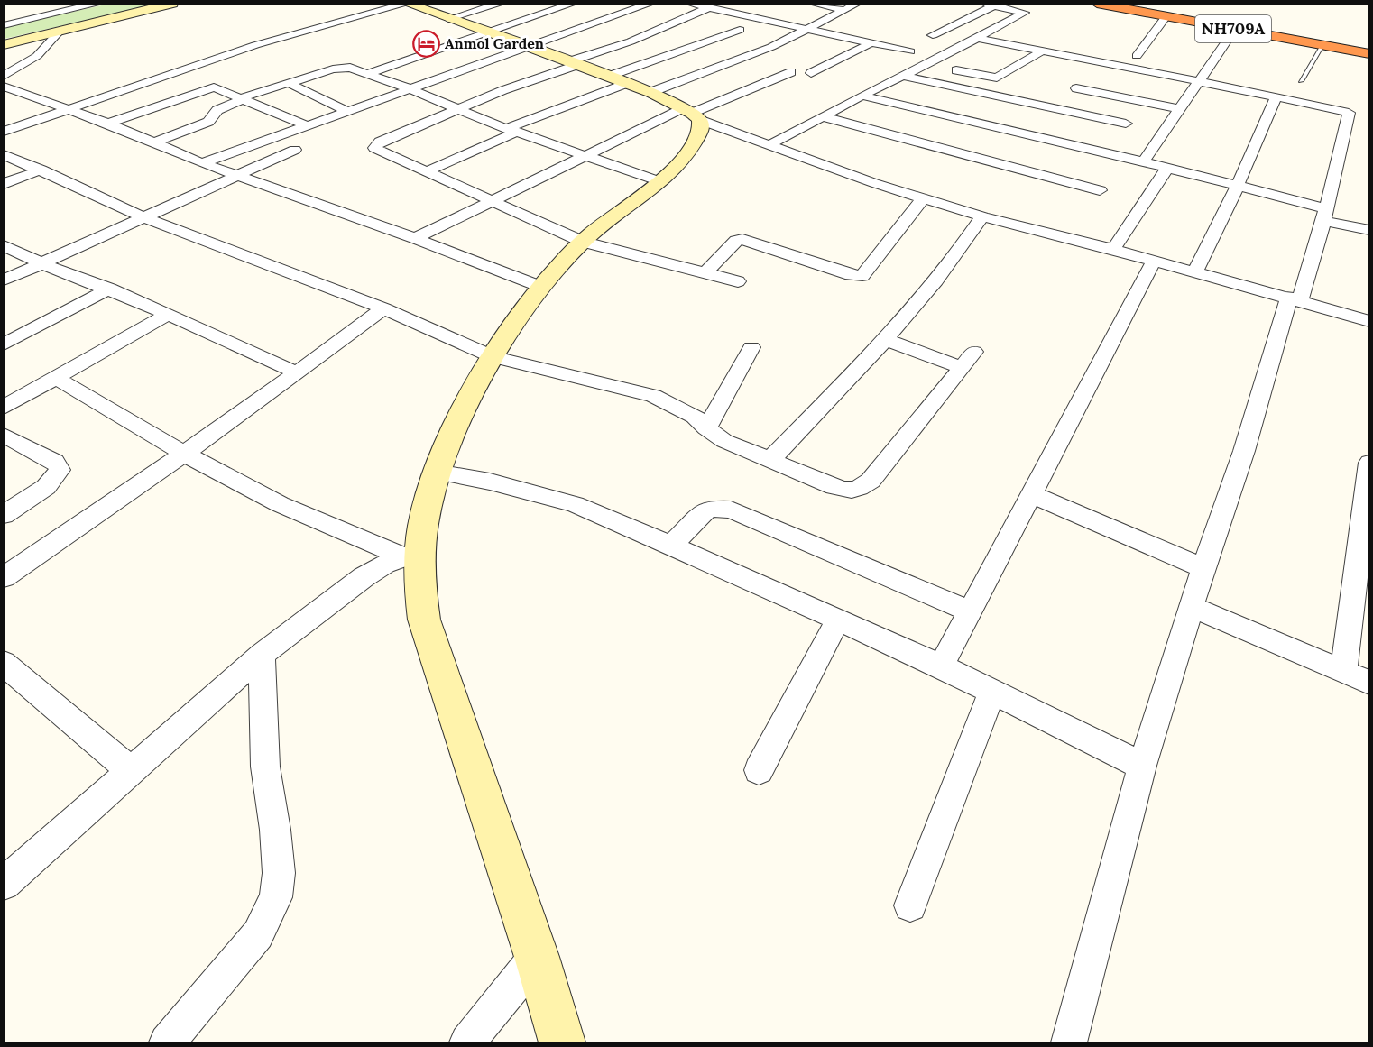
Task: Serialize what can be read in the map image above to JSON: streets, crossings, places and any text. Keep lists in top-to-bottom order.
{
  "streets": {
    "highway": ["NH709A"]
  },
  "places": {
    "hotel": ["Anmol Garden"]
  }
}
